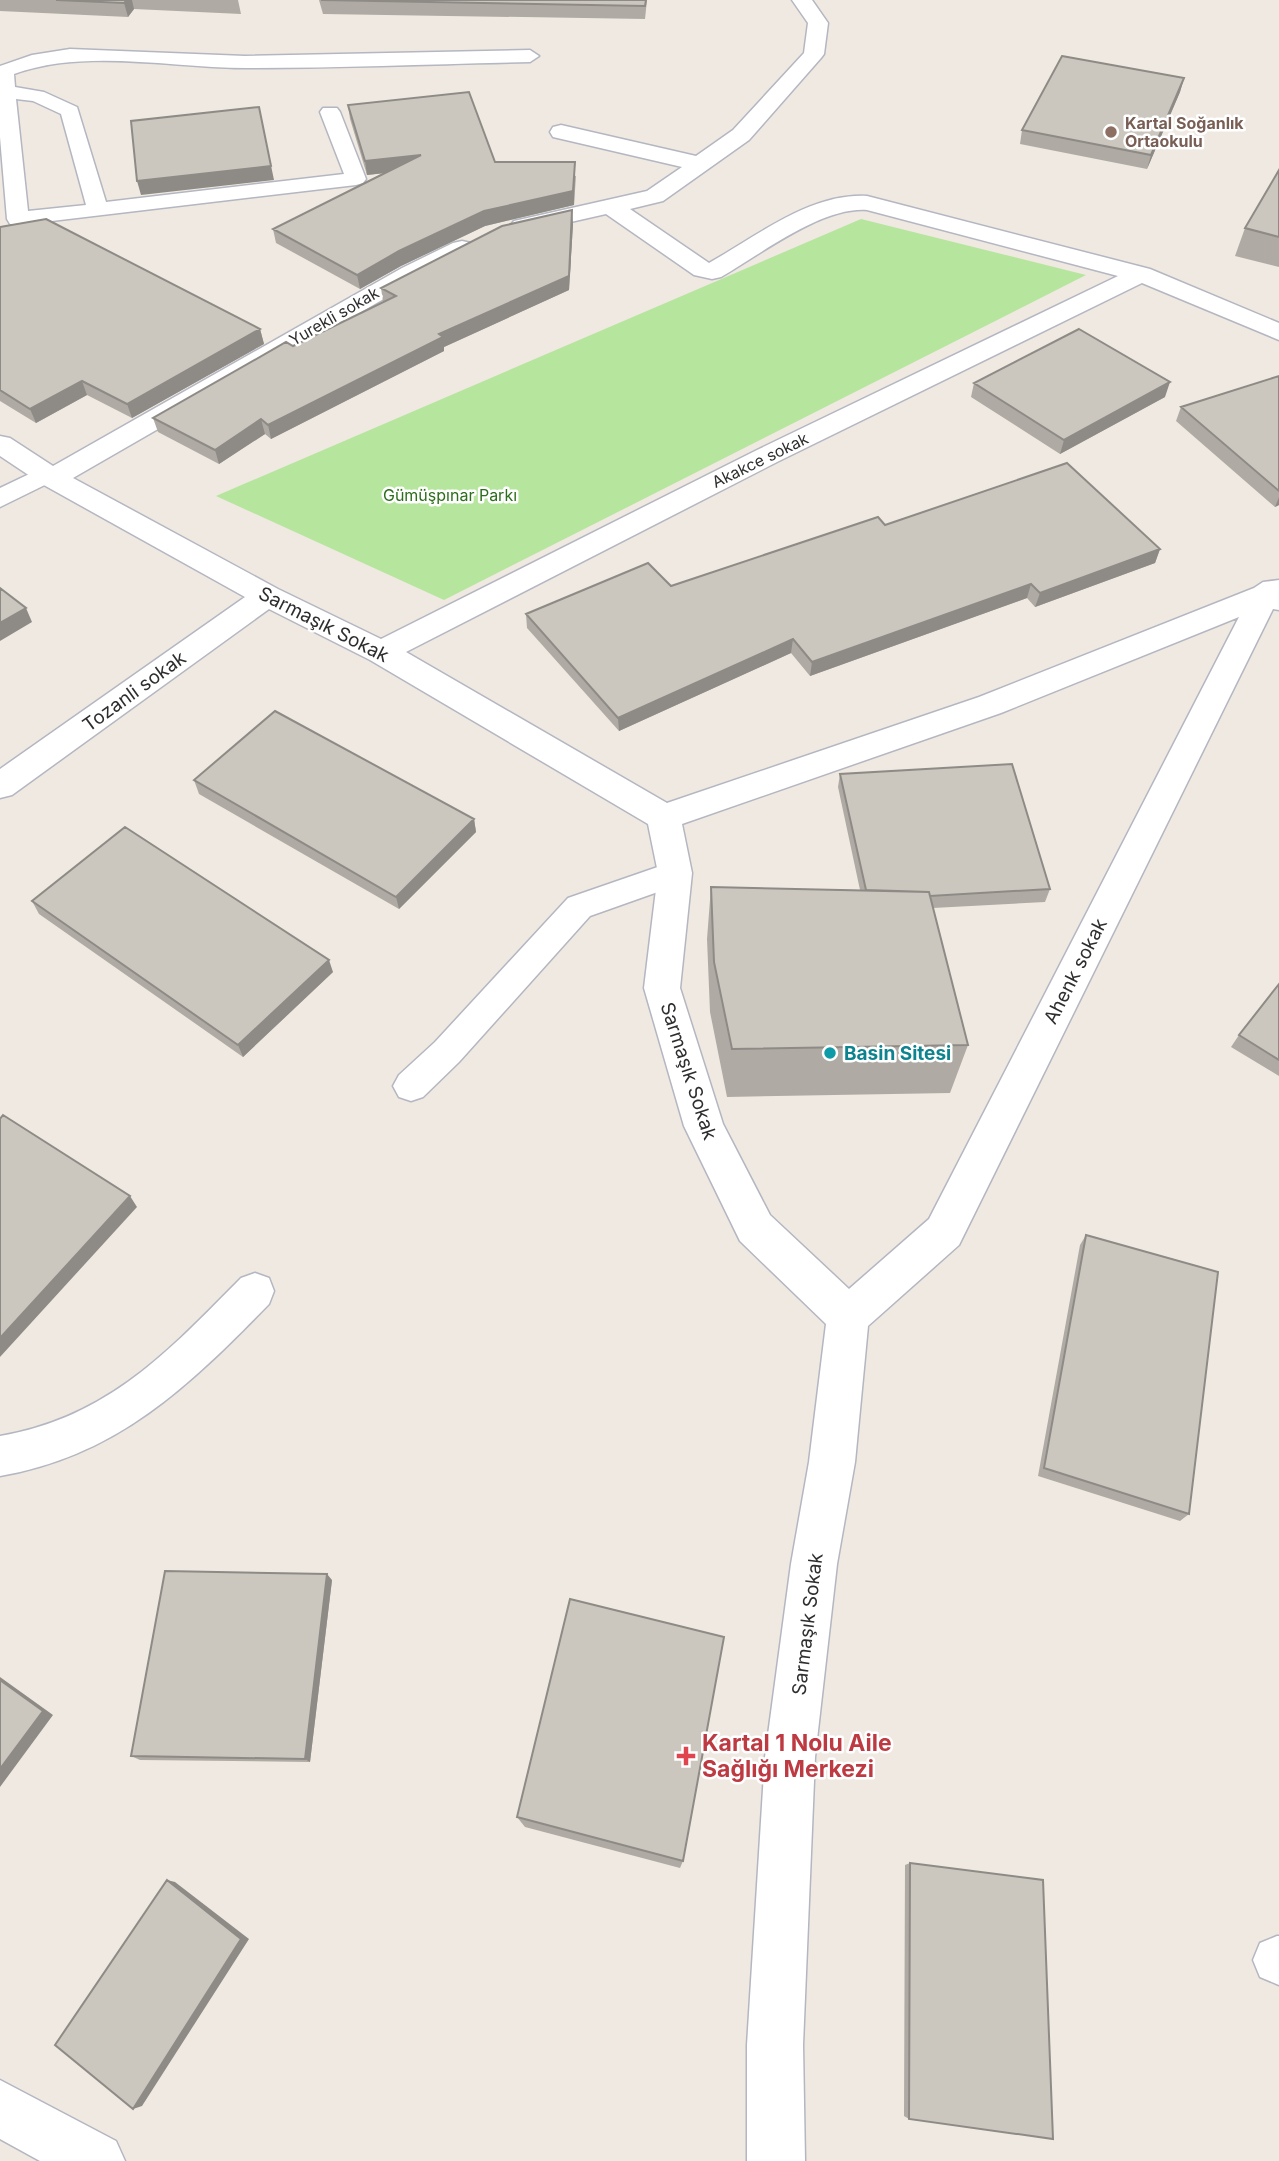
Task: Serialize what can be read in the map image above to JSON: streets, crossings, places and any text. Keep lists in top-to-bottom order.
{
  "streets": {
    "street": [
      "Yurekli sokak",
      "Akakce sokak",
      "Sarmaşık Sokak",
      "Tozanli sokak",
      "Ahenk sokak"
    ]
  },
  "crossings": [
    ["Yurekli sokak", "Sarmaşık Sokak"],
    ["Akakce sokak", "Sarmaşık Sokak"],
    ["Sarmaşık Sokak", "Tozanli sokak"],
    ["Sarmaşık Sokak", "Ahenk sokak"]
  ],
  "parks": ["Gümüşpınar Parkı"],
  "places": {
    "other": ["Kartal Soğanlık Ortaokulu", "Basin Sitesi"],
    "health": ["Kartal 1 Nolu Aile Sağlığı Merkezi"]
  }
}
